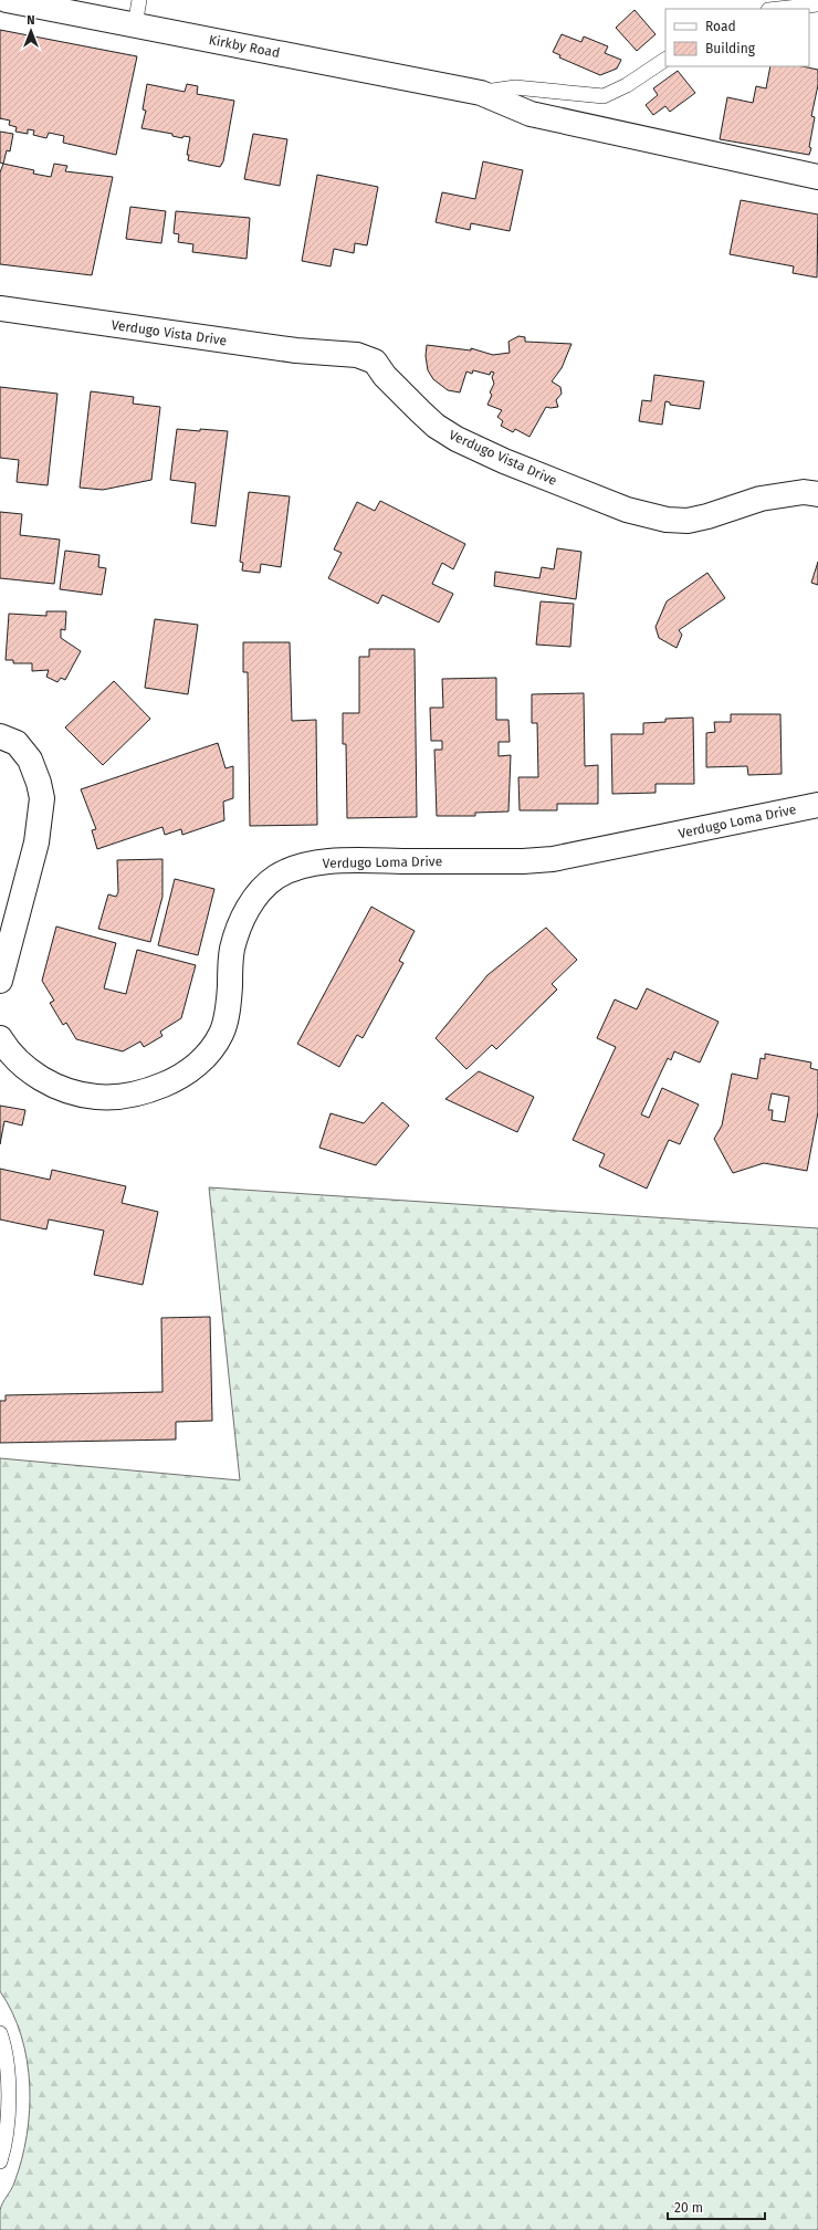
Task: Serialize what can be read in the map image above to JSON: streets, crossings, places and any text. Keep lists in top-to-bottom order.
{
  "streets": {
    "street": ["Kirkby Road", "Verdugo Vista Drive", "Verdugo Loma Drive"]
  },
  "legend": ["Road", "Building"],
  "scale_bar": "20 m",
  "north": "top"
}
